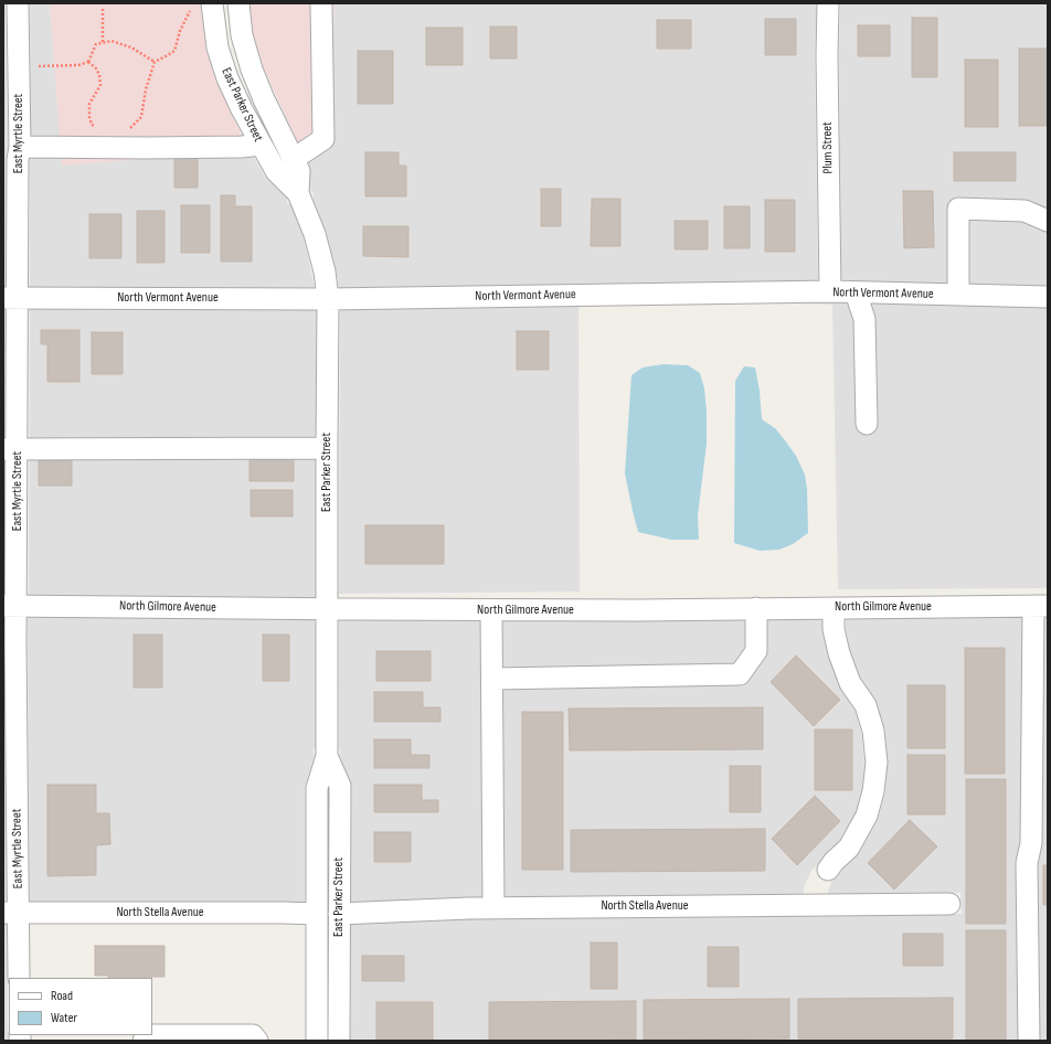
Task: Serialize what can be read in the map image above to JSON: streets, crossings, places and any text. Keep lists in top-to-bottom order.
{
  "streets": {
    "street": [
      "East Parker Street",
      "East Myrtle Street",
      "Plum Street",
      "North Vermont Avenue",
      "North Gilmore Avenue",
      "North Stella Avenue"
    ]
  },
  "crossings": [
    ["East Parker Street", "North Vermont Avenue"],
    ["East Parker Street", "North Gilmore Avenue"],
    ["East Parker Street", "North Stella Avenue"],
    ["East Myrtle Street", "North Vermont Avenue"],
    ["East Myrtle Street", "North Gilmore Avenue"],
    ["East Myrtle Street", "North Stella Avenue"],
    ["Plum Street", "North Vermont Avenue"]
  ],
  "legend": ["Road", "Water"]
}
